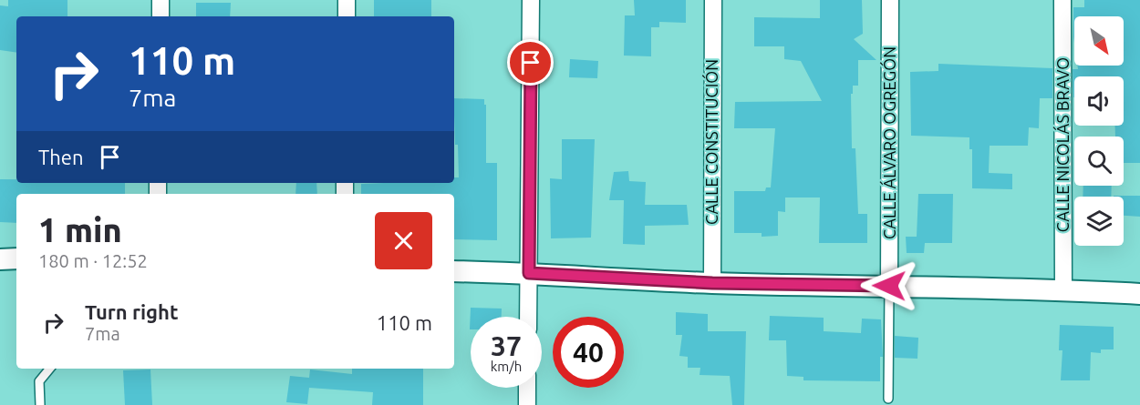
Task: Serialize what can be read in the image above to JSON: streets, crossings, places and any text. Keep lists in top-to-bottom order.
{
  "streets": {
    "street": ["CALLE CONSTITUCIÓN", "CALLE ÁLVARO OGREGÓN", "CALLE NICOLÁS BRAVO"]
  },
  "north": "bottom right",
  "page": {
    "turn": ["110 m", "7ma"],
    "then": "Then",
    "heading": ["1 min", "180 m · 12:52"],
    "list": [
      {
        "name": "Turn right",
        "note": "7ma",
        "value": "110 m"
      }
    ],
    "speed": "37 km/h",
    "limit": "40"
  }
}
